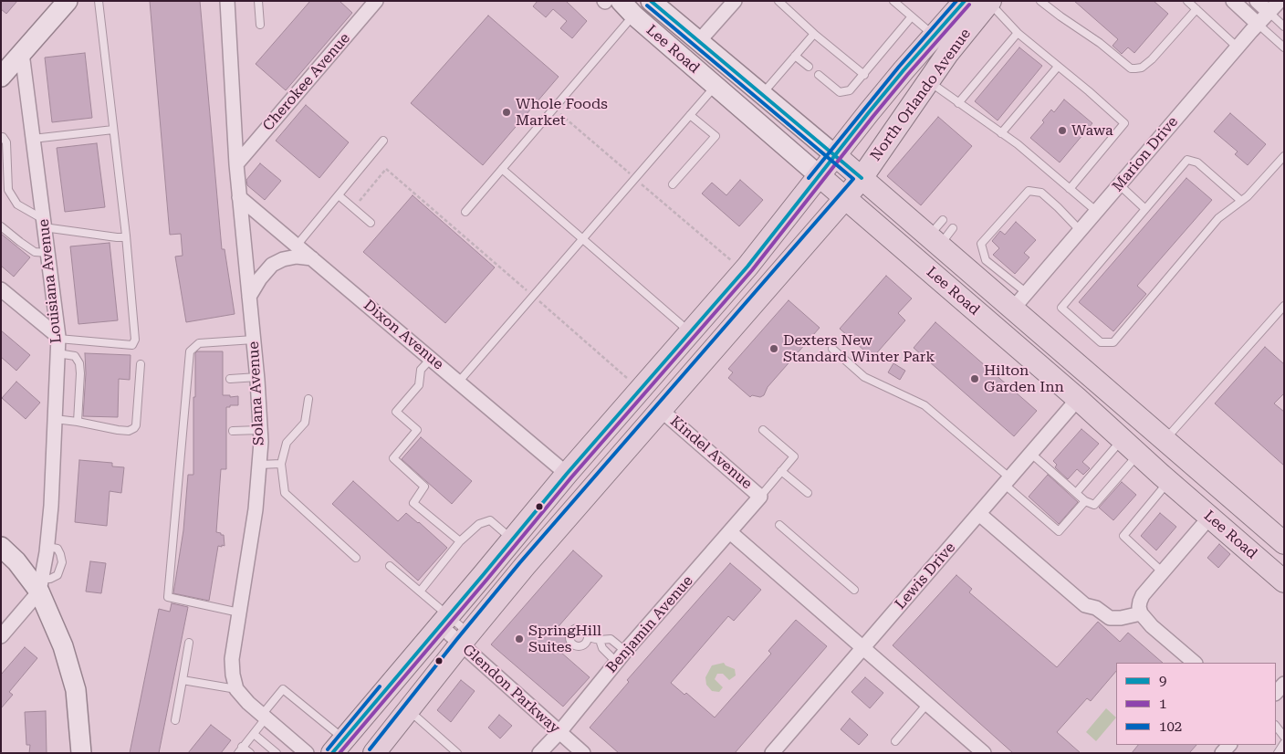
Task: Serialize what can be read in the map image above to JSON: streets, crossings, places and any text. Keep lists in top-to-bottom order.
{
  "streets": {
    "main road": ["Lee Road", "North Orlando Avenue"],
    "street": [
      "Cherokee Avenue",
      "Marion Drive",
      "Louisiana Avenue",
      "Dixon Avenue",
      "Solana Avenue",
      "Kindel Avenue",
      "Lewis Drive",
      "Benjamin Avenue",
      "Glendon Parkway"
    ]
  },
  "crossings": [
    ["Lee Road", "North Orlando Avenue"],
    ["Lee Road", "Marion Drive"],
    ["Lee Road", "Lewis Drive"],
    ["Cherokee Avenue", "Solana Avenue"],
    ["North Orlando Avenue", "Dixon Avenue"],
    ["North Orlando Avenue", "Kindel Avenue"],
    ["North Orlando Avenue", "Glendon Parkway"],
    ["Dixon Avenue", "Solana Avenue"],
    ["Kindel Avenue", "Benjamin Avenue"],
    ["Benjamin Avenue", "Glendon Parkway"]
  ],
  "places": [
    "Whole Foods Market",
    "Wawa",
    "Dexters New Standard Winter Park",
    "Hilton Garden Inn",
    "SpringHill Suites"
  ],
  "lines": ["transit line 9", "transit line 102", "transit line 1"],
  "legend": ["9", "1", "102"]
}
